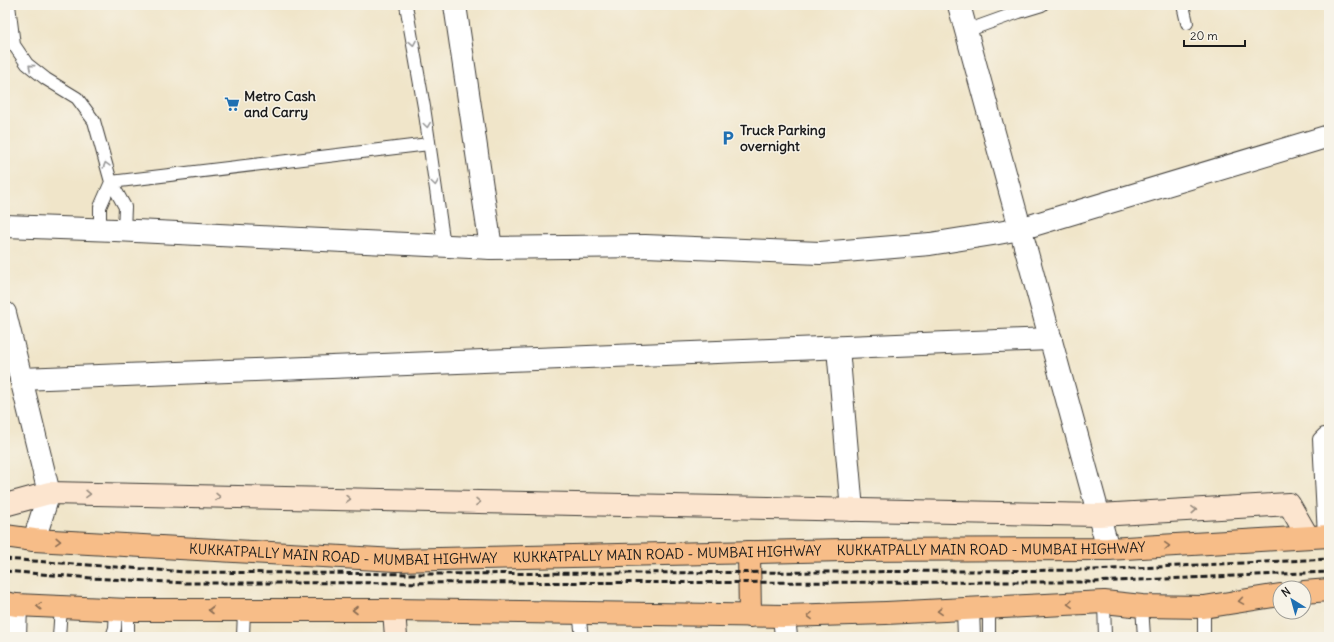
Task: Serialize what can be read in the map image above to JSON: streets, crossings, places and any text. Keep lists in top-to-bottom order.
{
  "streets": {
    "highway": ["KUKKATPALLY MAIN ROAD - MUMBAI HIGHWAY"]
  },
  "places": {
    "supermarket": ["Metro Cash and Carry"],
    "parking": ["Truck Parking overnight"]
  },
  "scale_bar": "20 m",
  "north": "top left"
}
